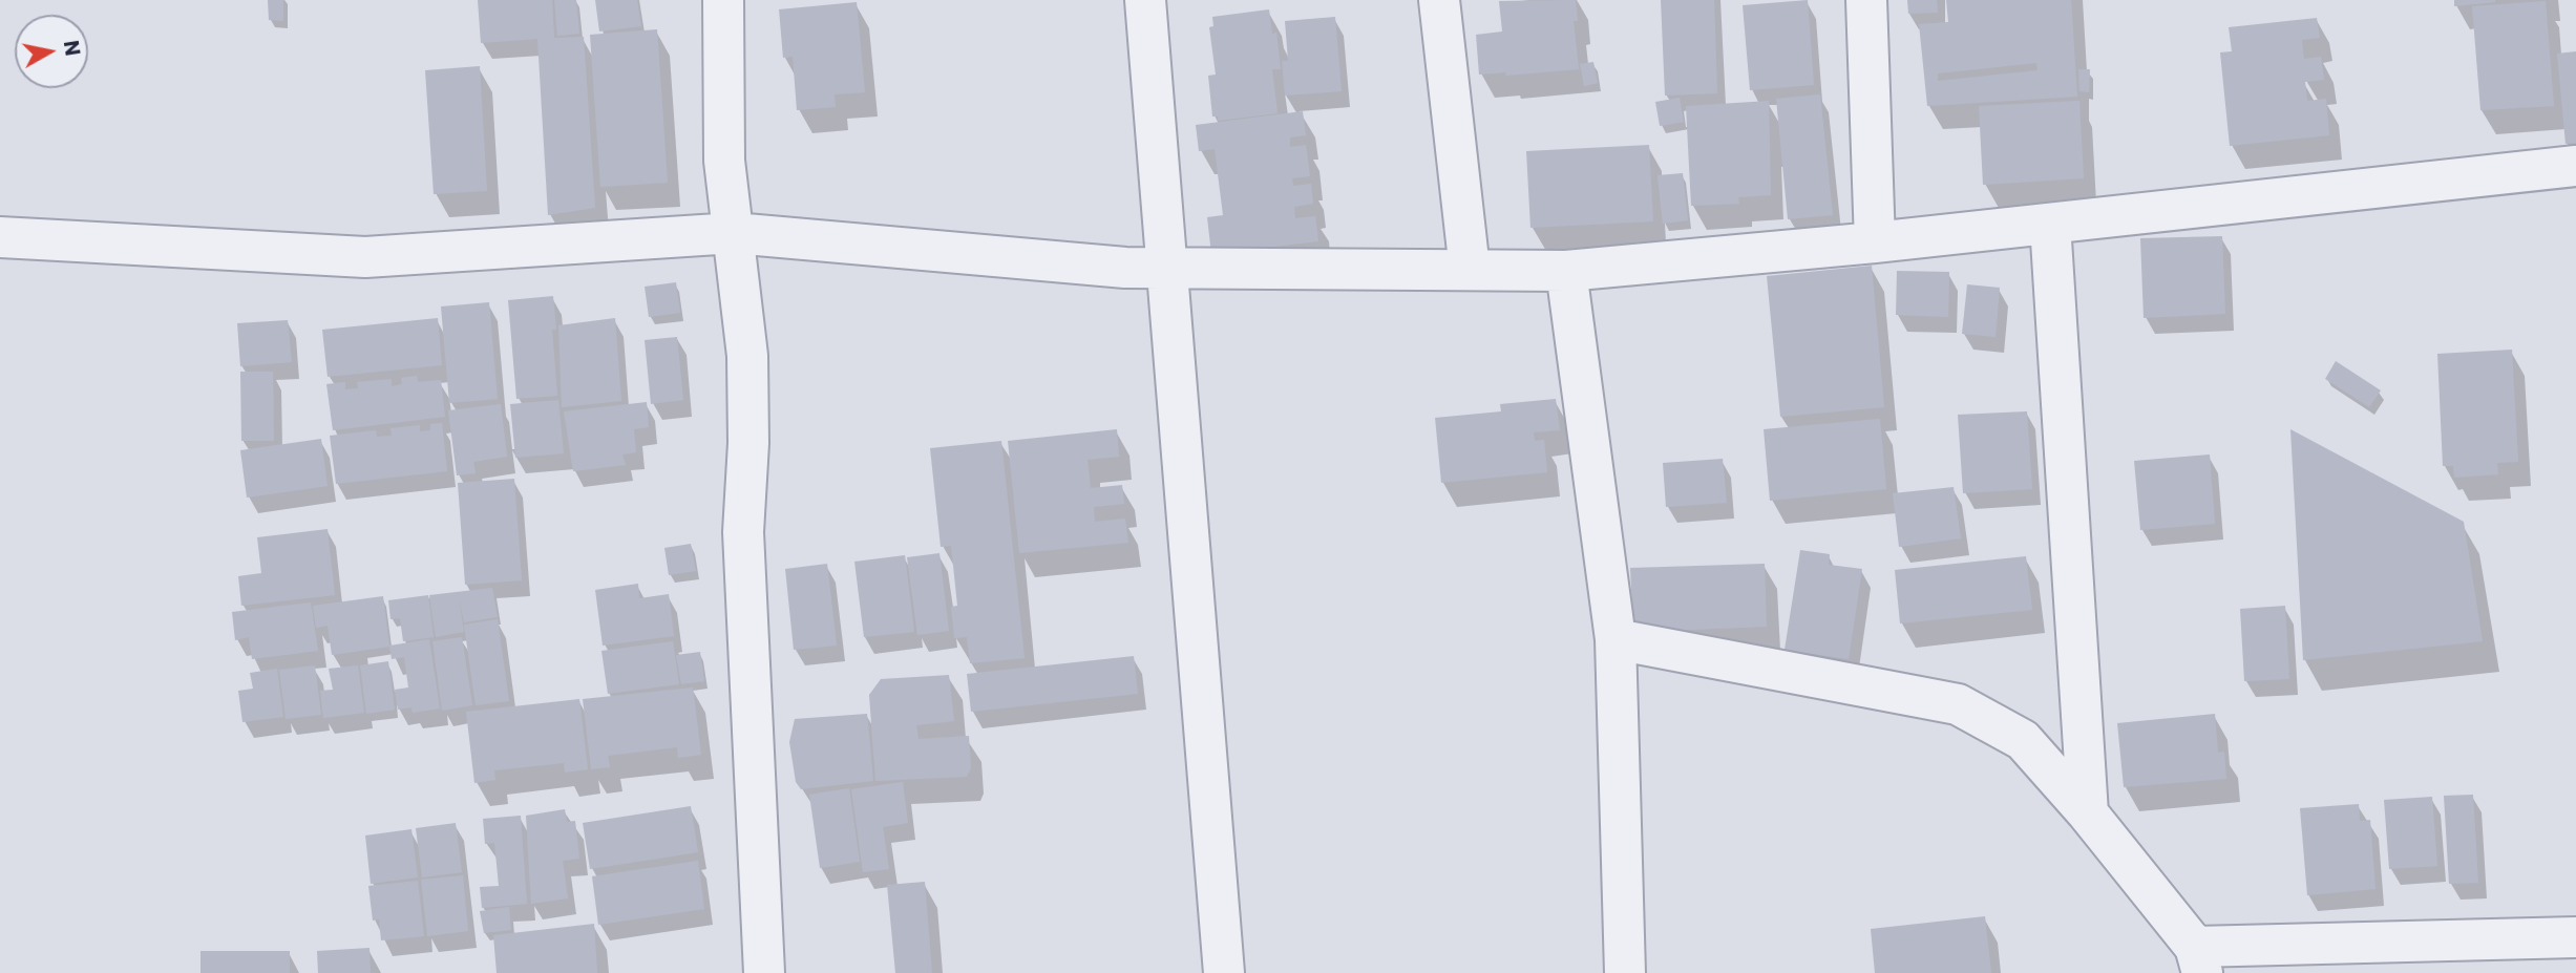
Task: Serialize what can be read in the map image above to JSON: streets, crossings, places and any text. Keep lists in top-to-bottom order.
{
  "north": "right"
}
